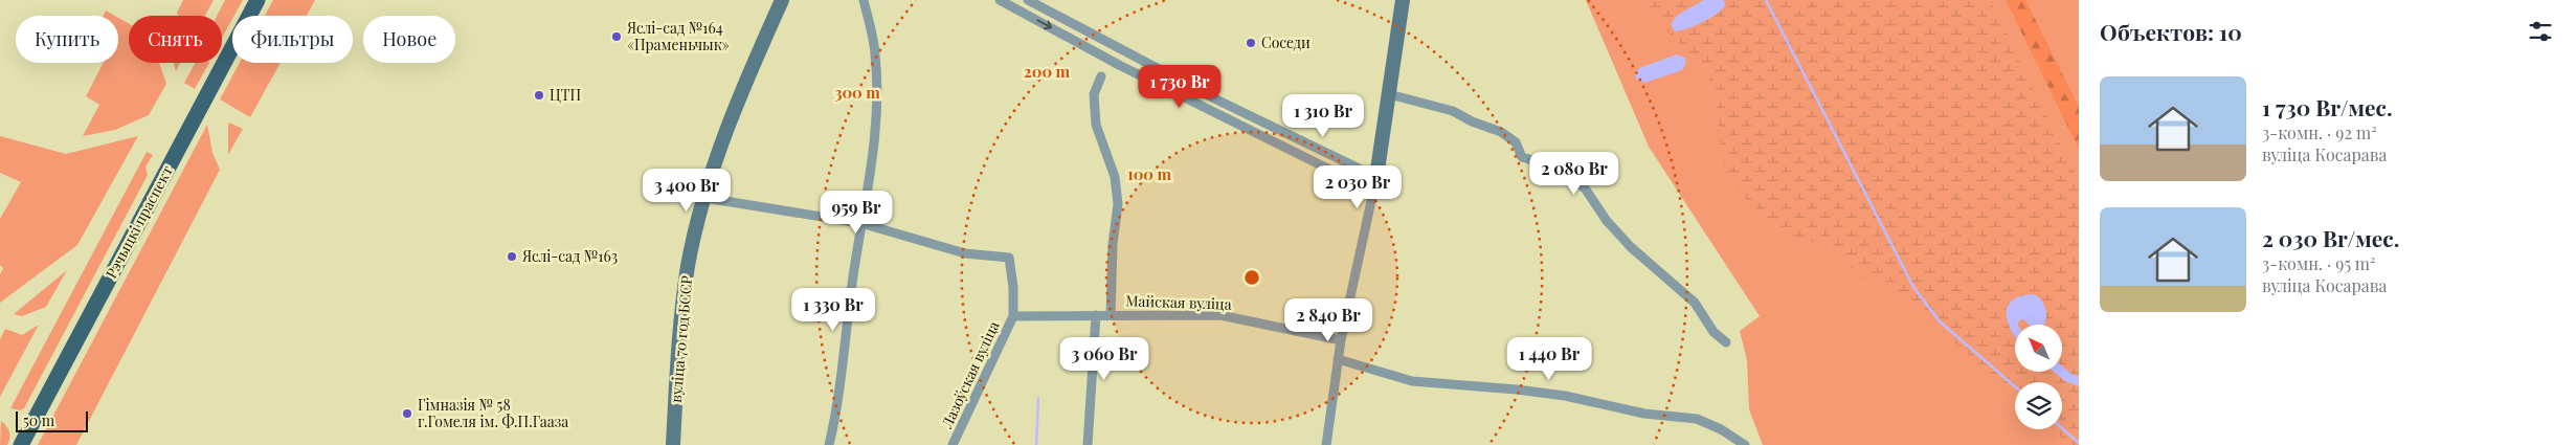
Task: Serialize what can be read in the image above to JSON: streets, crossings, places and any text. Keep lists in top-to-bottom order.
{
  "streets": {
    "main road": ["Рэчыцкі праспект"],
    "street": ["Майская вуліца", "вуліца 70 год БССР", "Лазоўская вуліца"]
  },
  "crossings": [
    ["Майская вуліца", "Лазоўская вуліца"]
  ],
  "places": [
    "Яслі-сад №164 «Праменьчык»",
    "Соседи",
    "ЦТП",
    "Яслі-сад №163",
    "Гімназія № 58 г.Гомеля ім. Ф.П.Гааза"
  ],
  "scale_bar": "50 m",
  "north": "top left",
  "page": {
    "heading": "Объектов: 10",
    "chip": [
      "Купить",
      "Снять",
      "Фильтры",
      "Новое"
    ],
    "list": [
      {
        "name": "1 730 Br/мес.",
        "note": "3-комн. · 92 m² · вуліца Косарава"
      },
      {
        "name": "2 030 Br/мес.",
        "note": "3-комн. · 95 m² · вуліца Косарава"
      }
    ],
    "price": [
      "1 730 Br",
      "1 310 Br",
      "2 080 Br",
      "2 030 Br",
      "3 400 Br",
      "959 Br",
      "1 330 Br",
      "2 840 Br",
      "3 060 Br",
      "1 440 Br"
    ],
    "scale": "50 m"
  },
  "rings": ["200 m", "300 m", "100 m"]
}
